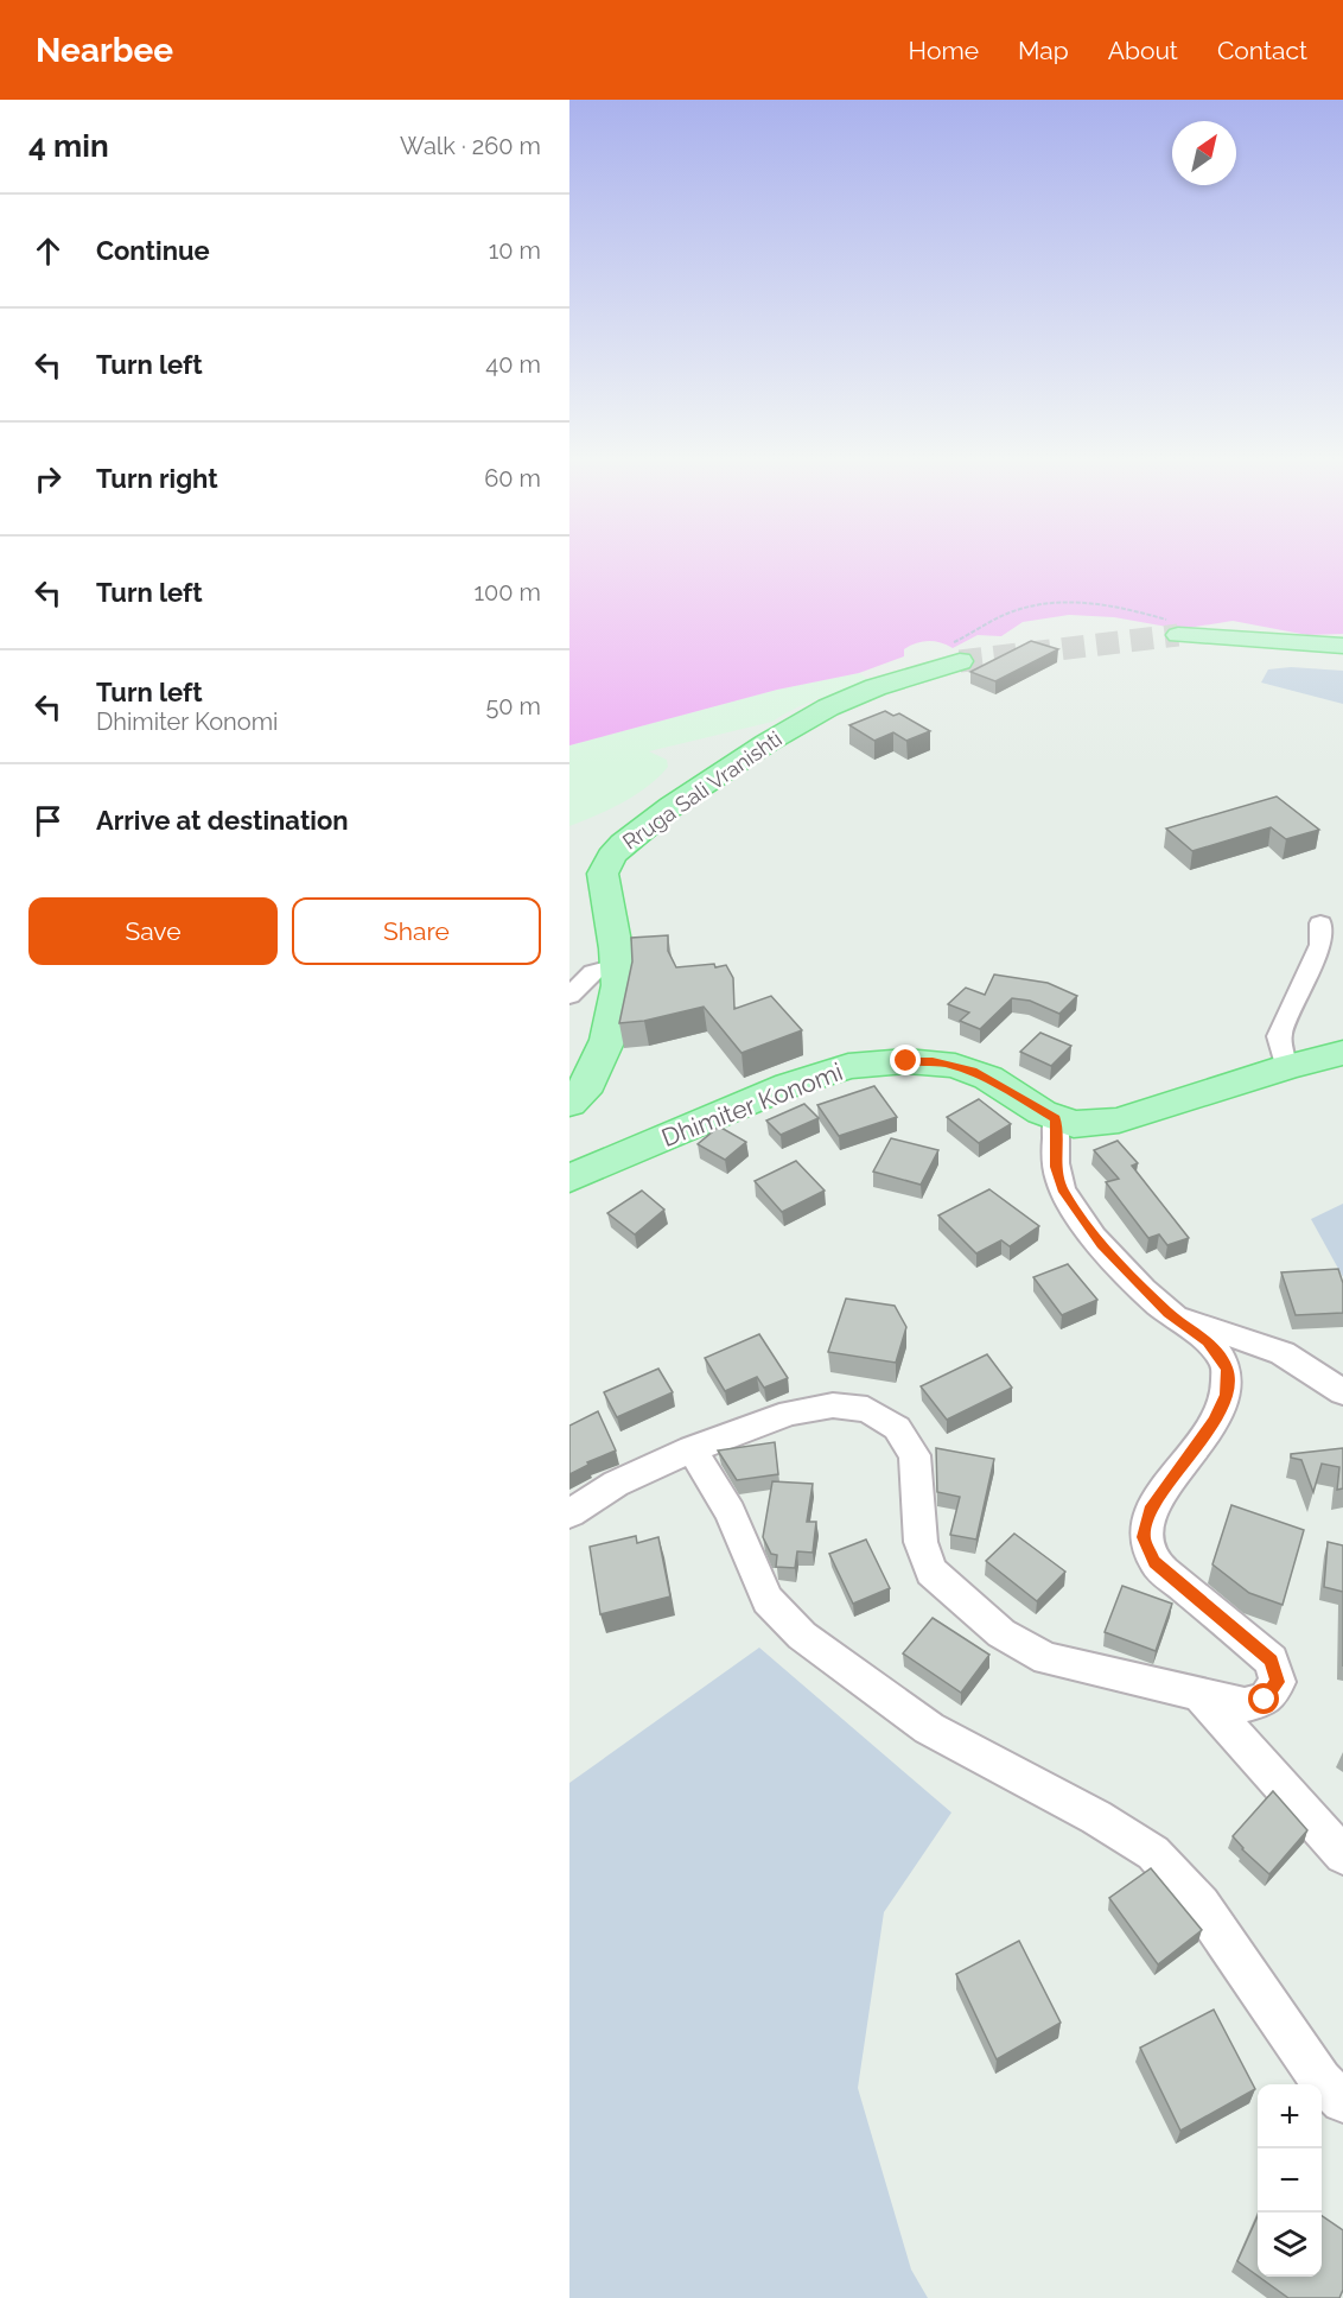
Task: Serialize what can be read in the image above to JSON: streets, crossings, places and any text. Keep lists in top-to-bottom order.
{
  "streets": {
    "main road": ["Rruga Sali Vranishti", "Dhimiter Konomi"]
  },
  "north": "top right",
  "page": {
    "header": "Nearbee",
    "nav": [
      "Home",
      "Map",
      "About",
      "Contact"
    ],
    "heading": ["4 min", "Walk · 260 m"],
    "list": [
      ["Continue", "10 m"],
      ["Turn left", "40 m"],
      ["Turn right", "60 m"],
      ["Turn left", "100 m"],
      ["Turn left", "Dhimiter Konomi", "50 m"],
      "Arrive at destination"
    ],
    "buttons": ["Save", "Share"],
    "map_buttons": ["+", "−"]
  }
}
